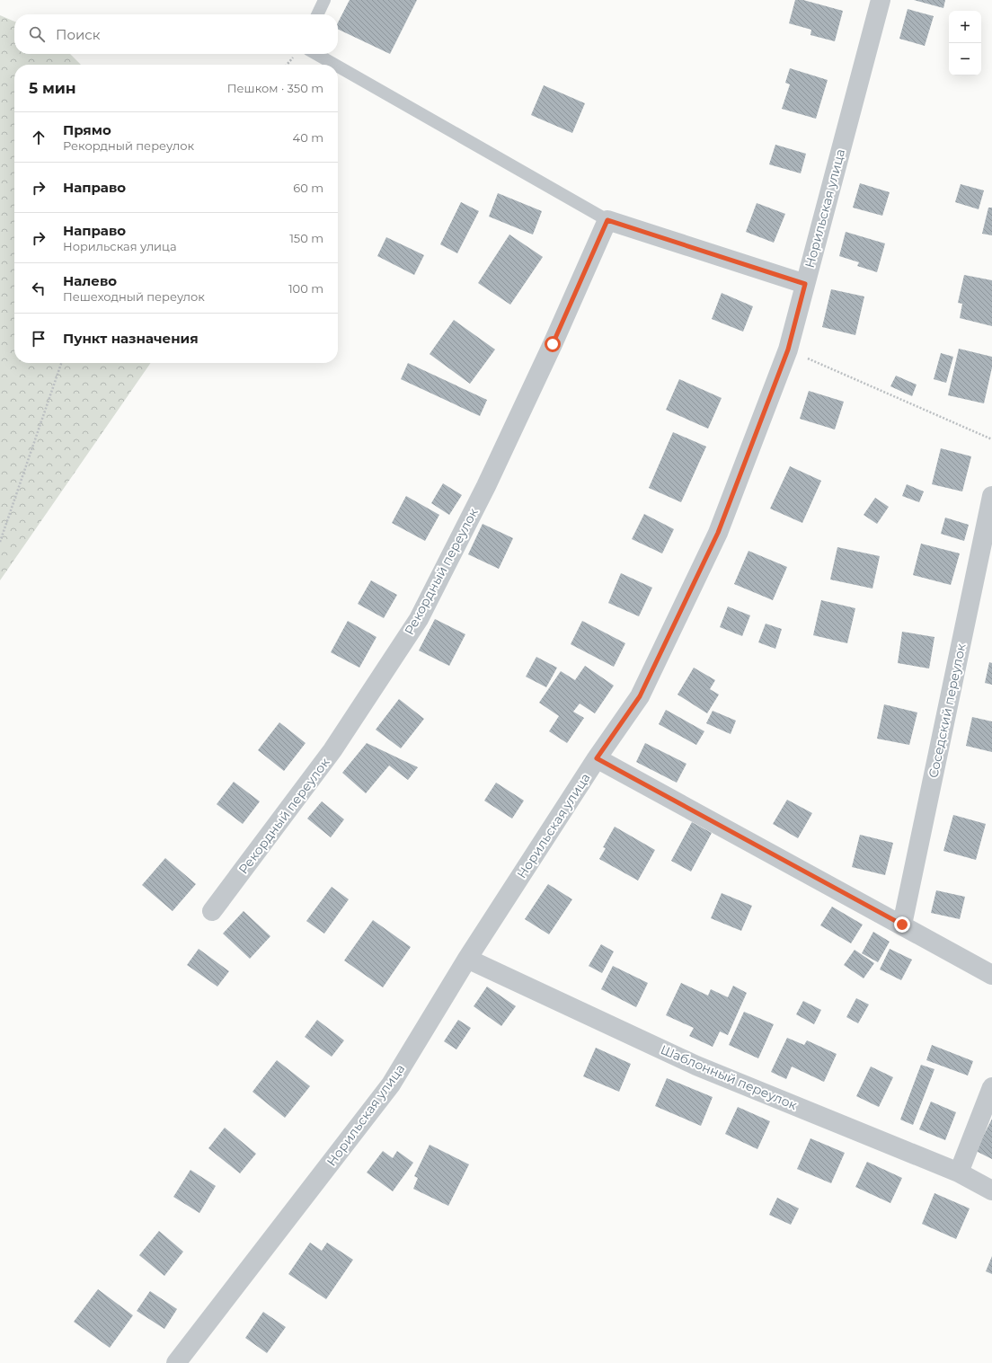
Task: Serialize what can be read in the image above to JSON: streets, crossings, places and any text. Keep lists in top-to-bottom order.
{
  "streets": {
    "street": [
      "Норильская улица",
      "Рекордный переулок",
      "Соседский переулок",
      "Шаблонный переулок"
    ]
  },
  "crossings": [
    ["Норильская улица", "Шаблонный переулок"]
  ],
  "page": {
    "map_buttons": ["+", "−"],
    "search": "Поиск",
    "heading": ["5 мин", "Пешком · 350 m"],
    "list": [
      ["Прямо", "Рекордный переулок", "40 m"],
      ["Направо", "60 m"],
      ["Направо", "Норильская улица", "150 m"],
      ["Налево", "Пешеходный переулок", "100 m"],
      "Пункт назначения"
    ]
  }
}
